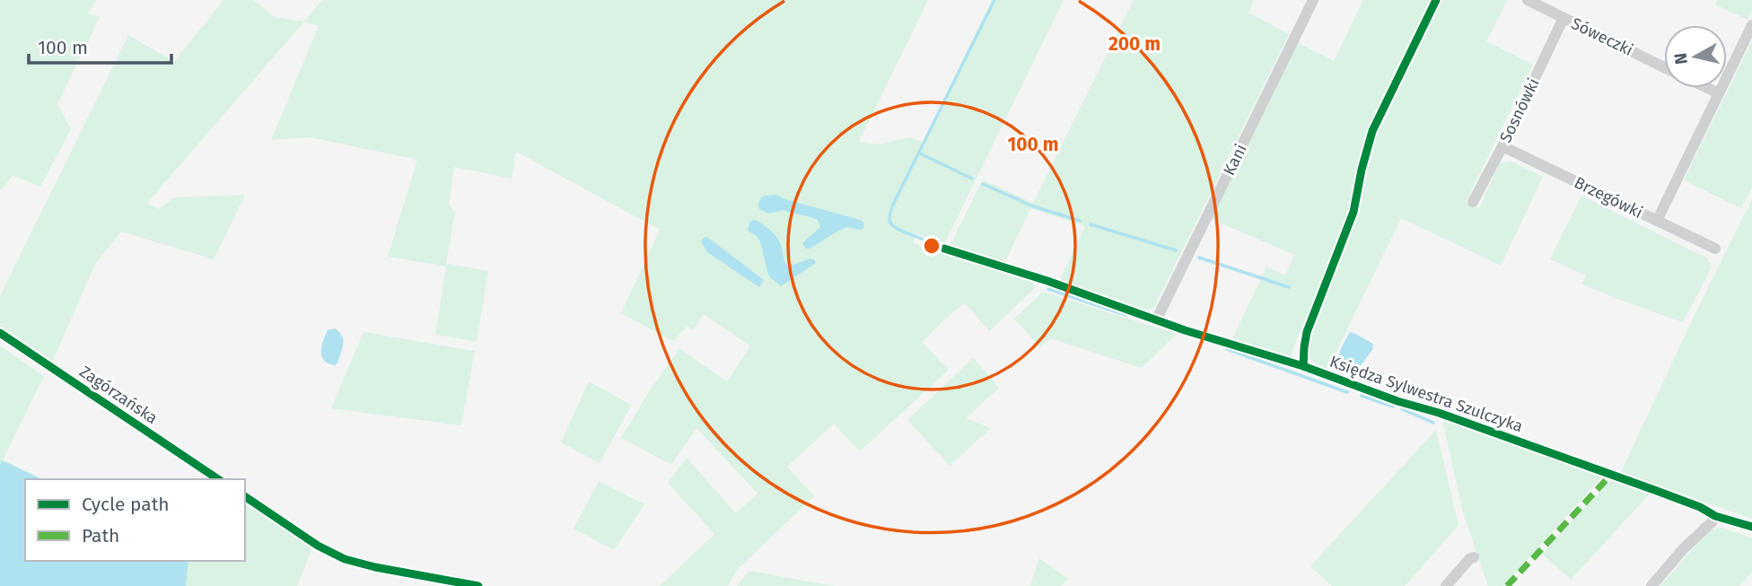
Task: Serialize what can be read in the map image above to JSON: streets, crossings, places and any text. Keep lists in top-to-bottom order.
{
  "streets": {
    "street": [
      "Sóweczki",
      "Sosnówki",
      "Kani",
      "Brzegówki",
      "Księdza Sylwestra Szulczyka",
      "Zagórzańska"
    ]
  },
  "crossings": [
    ["Sóweczki", "Sosnówki"],
    ["Sosnówki", "Brzegówki"],
    ["Kani", "Księdza Sylwestra Szulczyka"]
  ],
  "legend": ["Cycle path", "Path"],
  "scale_bar": "100 m",
  "north": "left",
  "rings": ["200 m", "100 m"]
}
